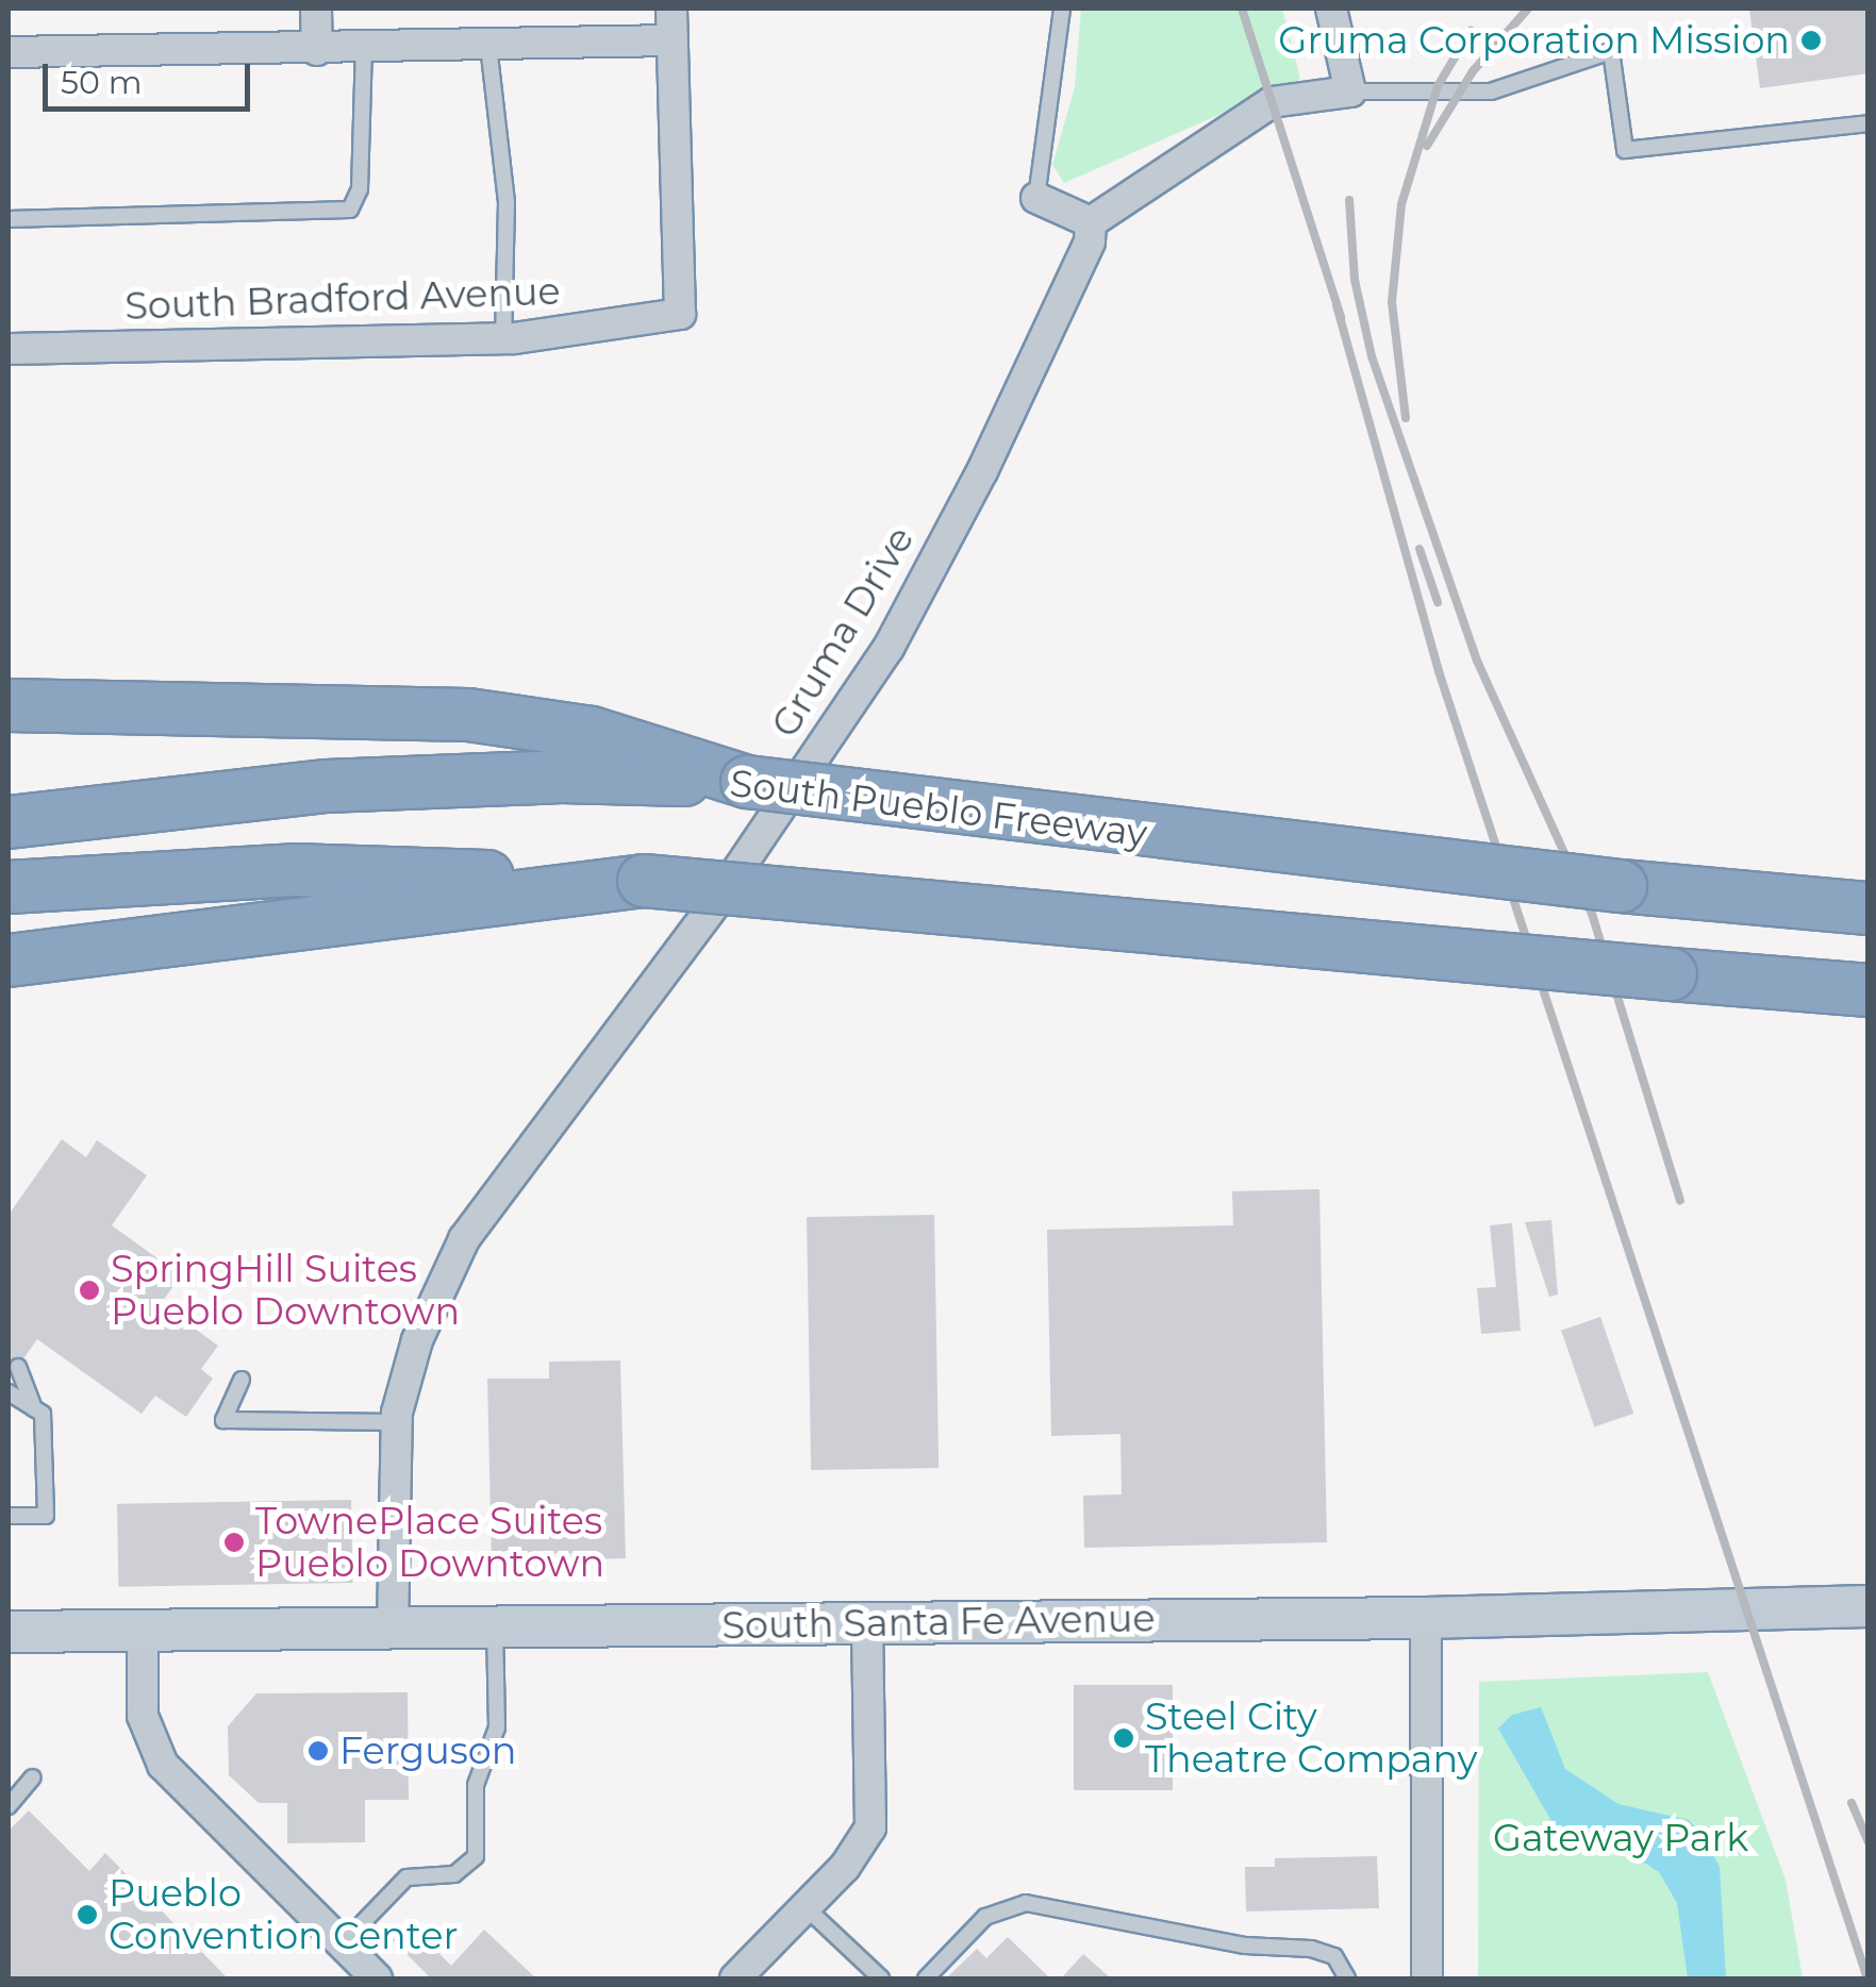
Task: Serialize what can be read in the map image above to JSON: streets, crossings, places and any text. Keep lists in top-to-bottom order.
{
  "streets": {
    "highway": ["South Pueblo Freeway"],
    "main road": ["South Santa Fe Avenue"],
    "street": ["South Bradford Avenue", "Gruma Drive"]
  },
  "crossings": [
    ["Gruma Drive", "South Santa Fe Avenue"]
  ],
  "parks": ["Gateway Park"],
  "places": [
    "Gruma Corporation Mission",
    "SpringHill Suites Pueblo Downtown",
    "TownePlace Suites Pueblo Downtown",
    "Steel City Theatre Company",
    "Ferguson",
    "Pueblo Convention Center"
  ],
  "scale_bar": "50 m"
}
